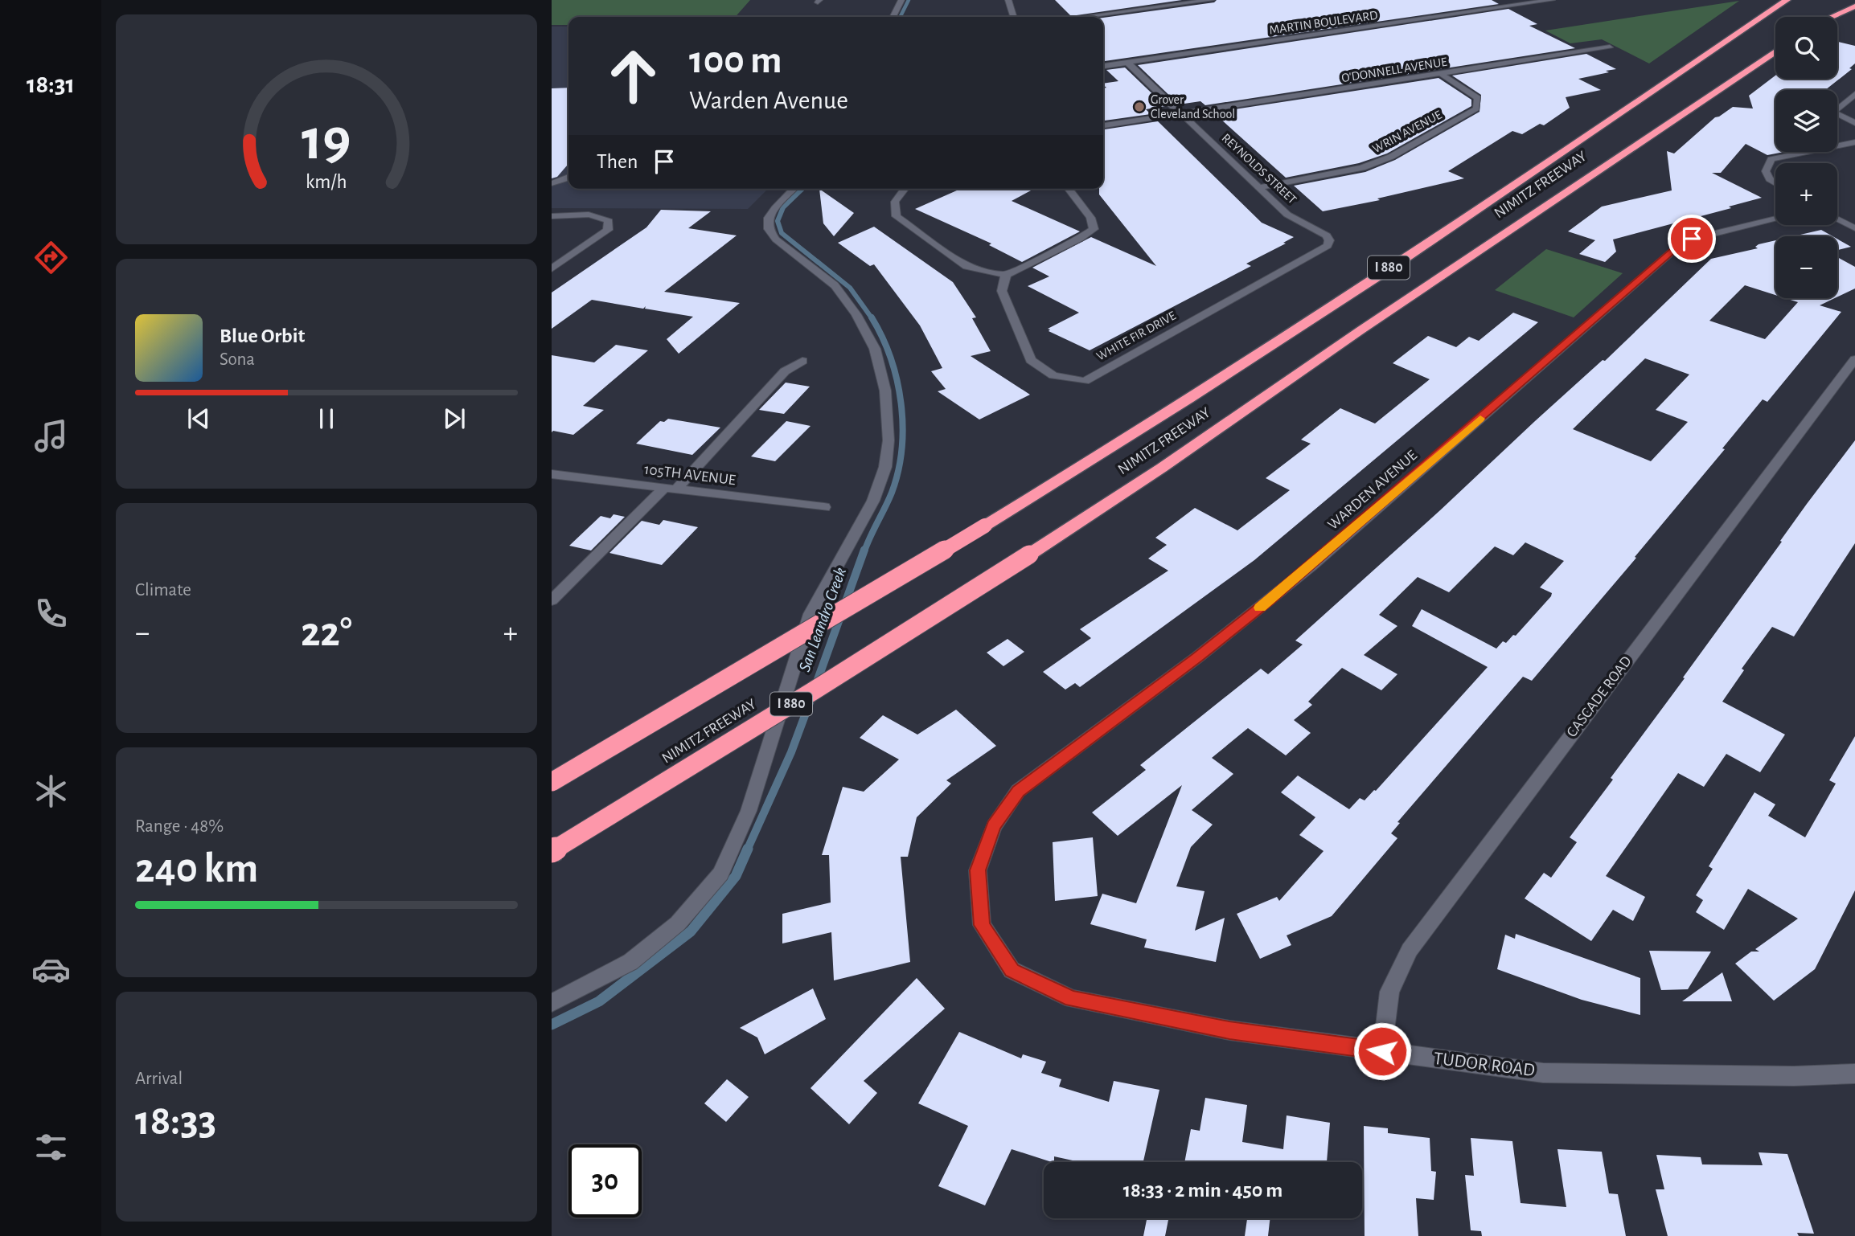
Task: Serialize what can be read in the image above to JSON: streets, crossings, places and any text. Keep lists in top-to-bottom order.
{
  "streets": {
    "highway": ["NIMITZ FREEWAY", "I 880"],
    "street": [
      "MARTIN BOULEVARD",
      "O'DONNELL AVENUE",
      "WRIN AVENUE",
      "REYNOLDS STREET",
      "WHITE FIR DRIVE",
      "105TH AVENUE",
      "WARDEN AVENUE",
      "CASCADE ROAD",
      "TUDOR ROAD"
    ]
  },
  "crossings": [
    ["MARTIN BOULEVARD", "REYNOLDS STREET"],
    ["O'DONNELL AVENUE", "WRIN AVENUE"],
    ["O'DONNELL AVENUE", "REYNOLDS STREET"],
    ["WRIN AVENUE", "REYNOLDS STREET"],
    ["REYNOLDS STREET", "WHITE FIR DRIVE"],
    ["WARDEN AVENUE", "TUDOR ROAD"],
    ["CASCADE ROAD", "TUDOR ROAD"]
  ],
  "water": ["San Leandro Creek"],
  "places": ["Grover Cleveland School"],
  "page": {
    "tabs": "18:31",
    "map_buttons": ["+", "−"],
    "turn": ["100 m", "Warden Avenue"],
    "then": "Then",
    "song": ["Blue Orbit", "Sona"],
    "tile": [
      "Climate",
      ["Range · 48%", "240 km"],
      ["Arrival", "18:33"]
    ],
    "heat": ["−", "22°", "+"],
    "limit": "30",
    "trip": "18:33 · 2 min · 450 m",
    "gauge": ["19", "km/h"]
  }
}
